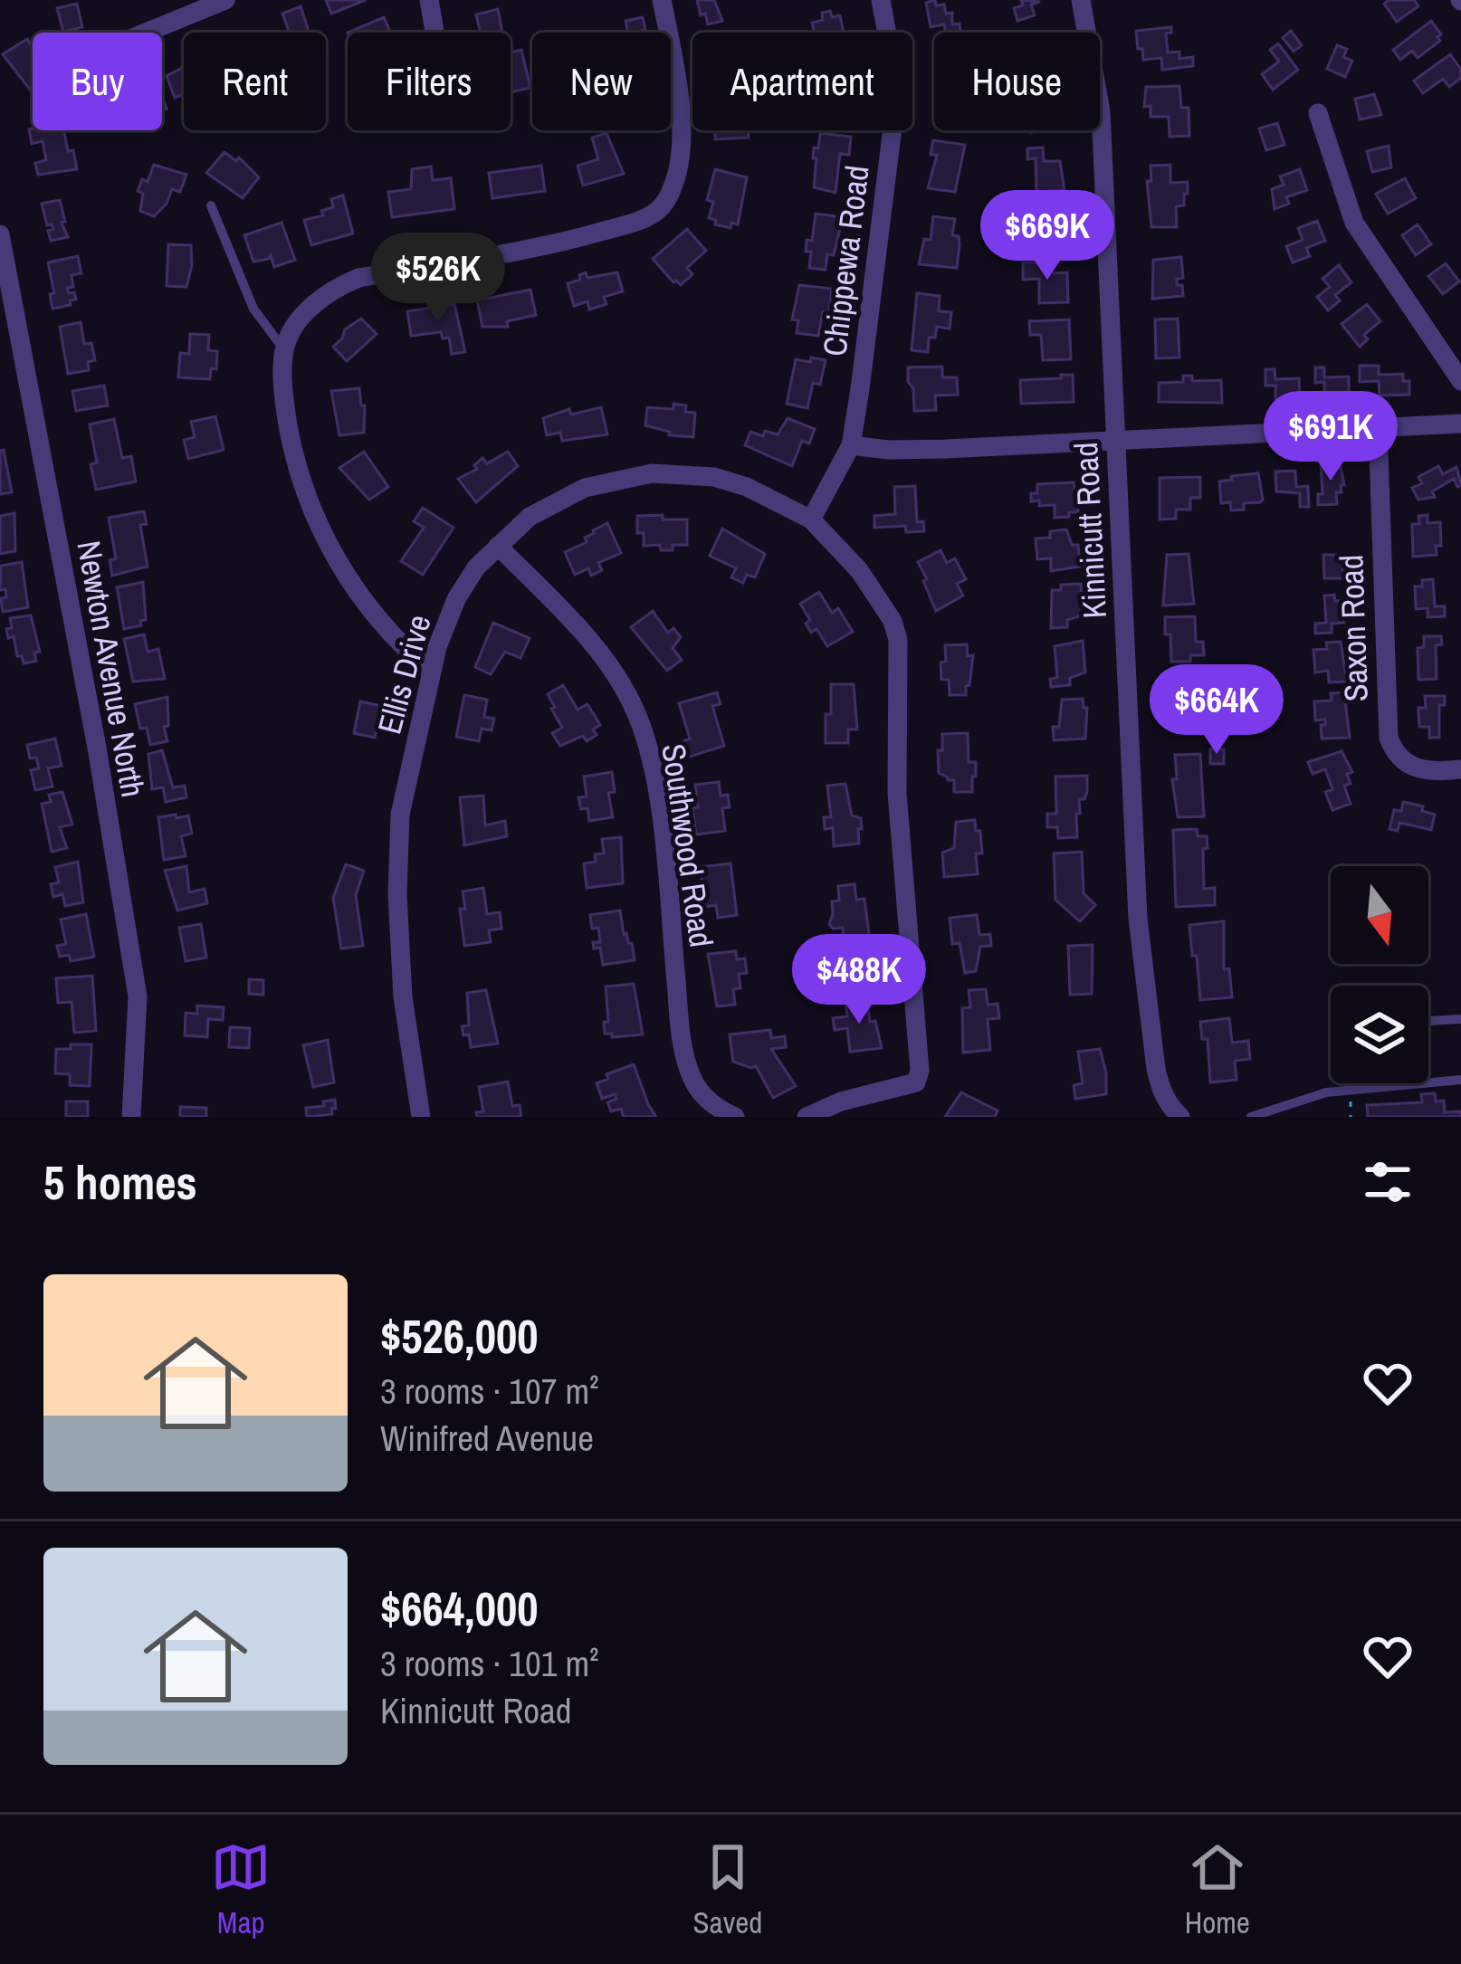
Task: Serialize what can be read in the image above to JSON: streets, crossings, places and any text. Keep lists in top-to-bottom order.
{
  "streets": {
    "street": [
      "Chippewa Road",
      "Kinnicutt Road",
      "Saxon Road",
      "Newton Avenue North",
      "Ellis Drive",
      "Southwood Road"
    ]
  },
  "crossings": [
    ["Chippewa Road", "Ellis Drive"],
    ["Ellis Drive", "Southwood Road"]
  ],
  "north": "bottom",
  "page": {
    "chip": [
      "Buy",
      "Rent",
      "Filters",
      "New",
      "Apartment",
      "House"
    ],
    "price": [
      "$669K",
      "$526K",
      "$691K",
      "$664K",
      "$488K"
    ],
    "heading": "5 homes",
    "list": [
      {
        "name": "$526,000",
        "note": "3 rooms · 107 m² · Winifred Avenue"
      },
      {
        "name": "$664,000",
        "note": "3 rooms · 101 m² · Kinnicutt Road"
      }
    ],
    "tabs": ["Map", "Saved", "Home"]
  }
}
